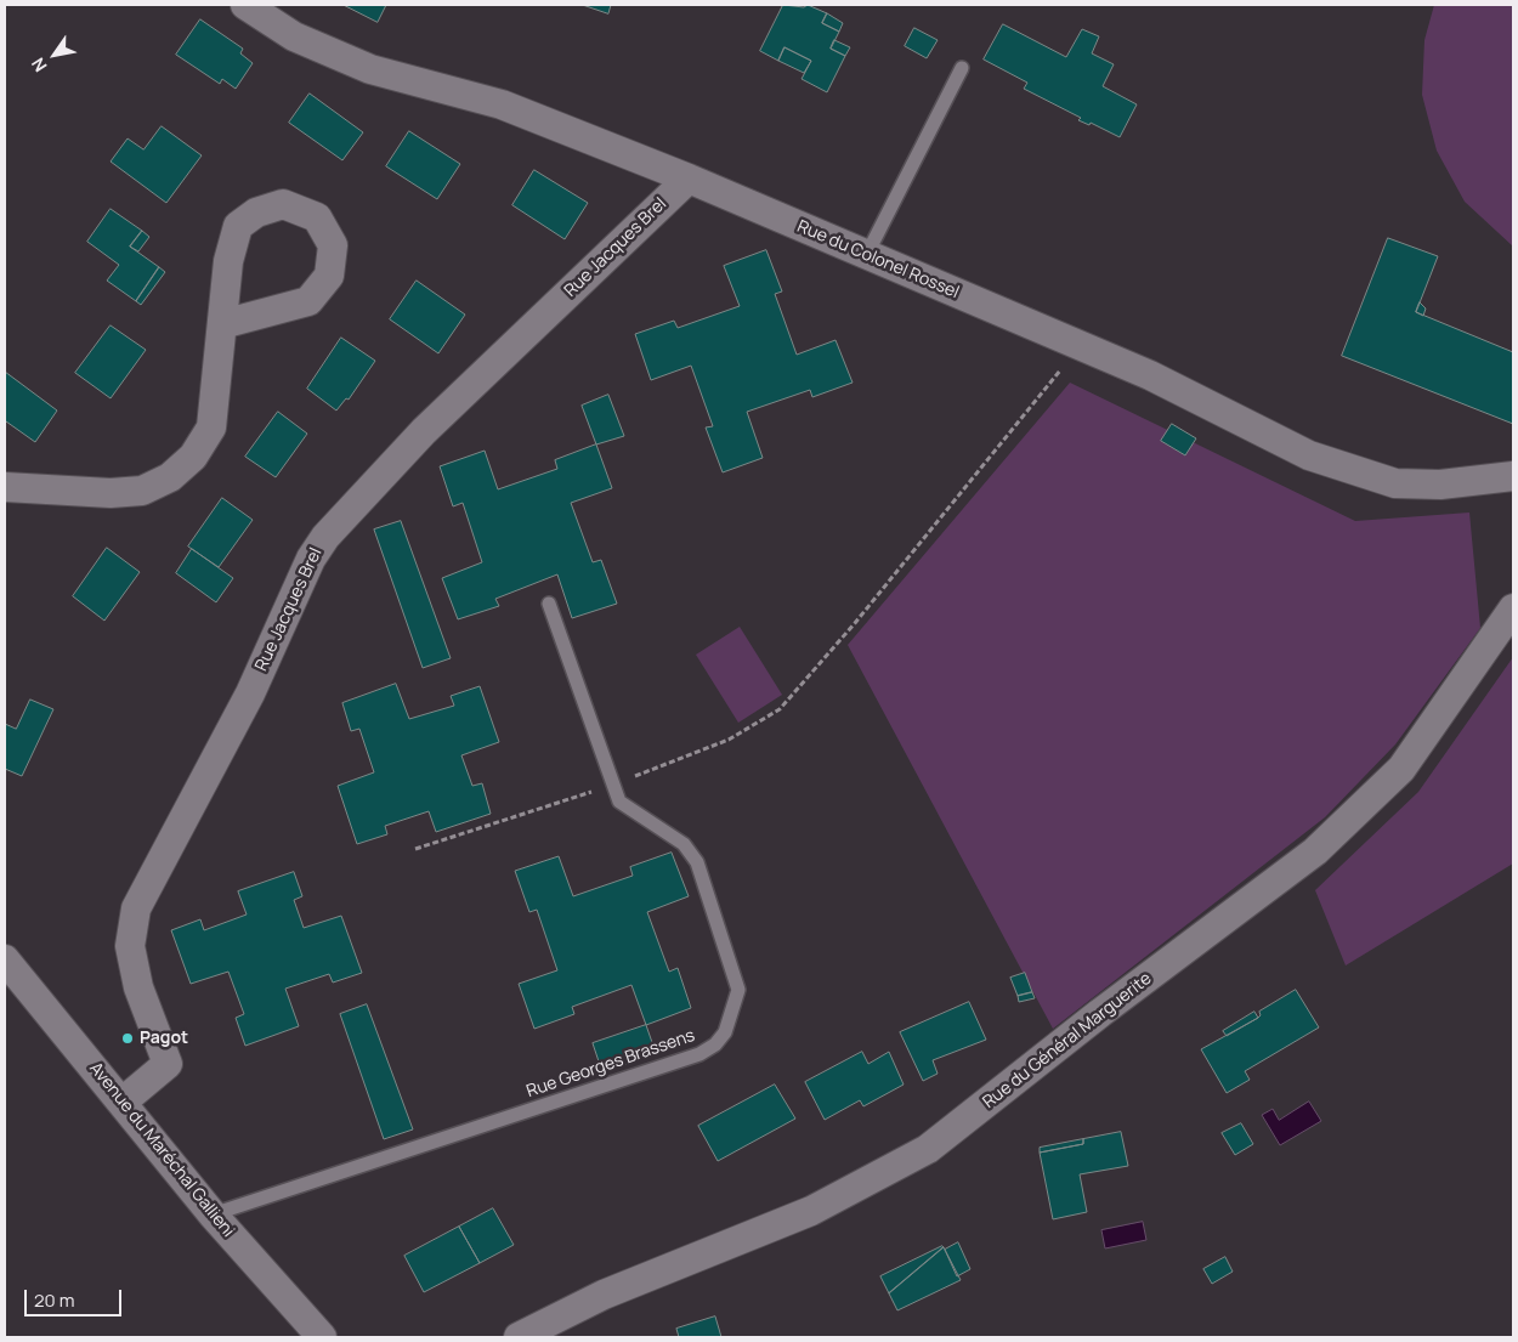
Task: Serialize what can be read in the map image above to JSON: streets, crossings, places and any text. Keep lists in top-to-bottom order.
{
  "streets": {
    "street": [
      "Rue Jacques Brel",
      "Rue du Colonel Rossel",
      "Rue du Général Marguerite",
      "Avenue du Maréchal Gallieni"
    ],
    "lane": ["Rue Georges Brassens"]
  },
  "crossings": [
    ["Rue Jacques Brel", "Rue du Colonel Rossel"],
    ["Rue Jacques Brel", "Avenue du Maréchal Gallieni"],
    ["Rue Georges Brassens", "Avenue du Maréchal Gallieni"]
  ],
  "places": ["Pagot"],
  "scale_bar": "20 m",
  "north": "bottom left"
}
